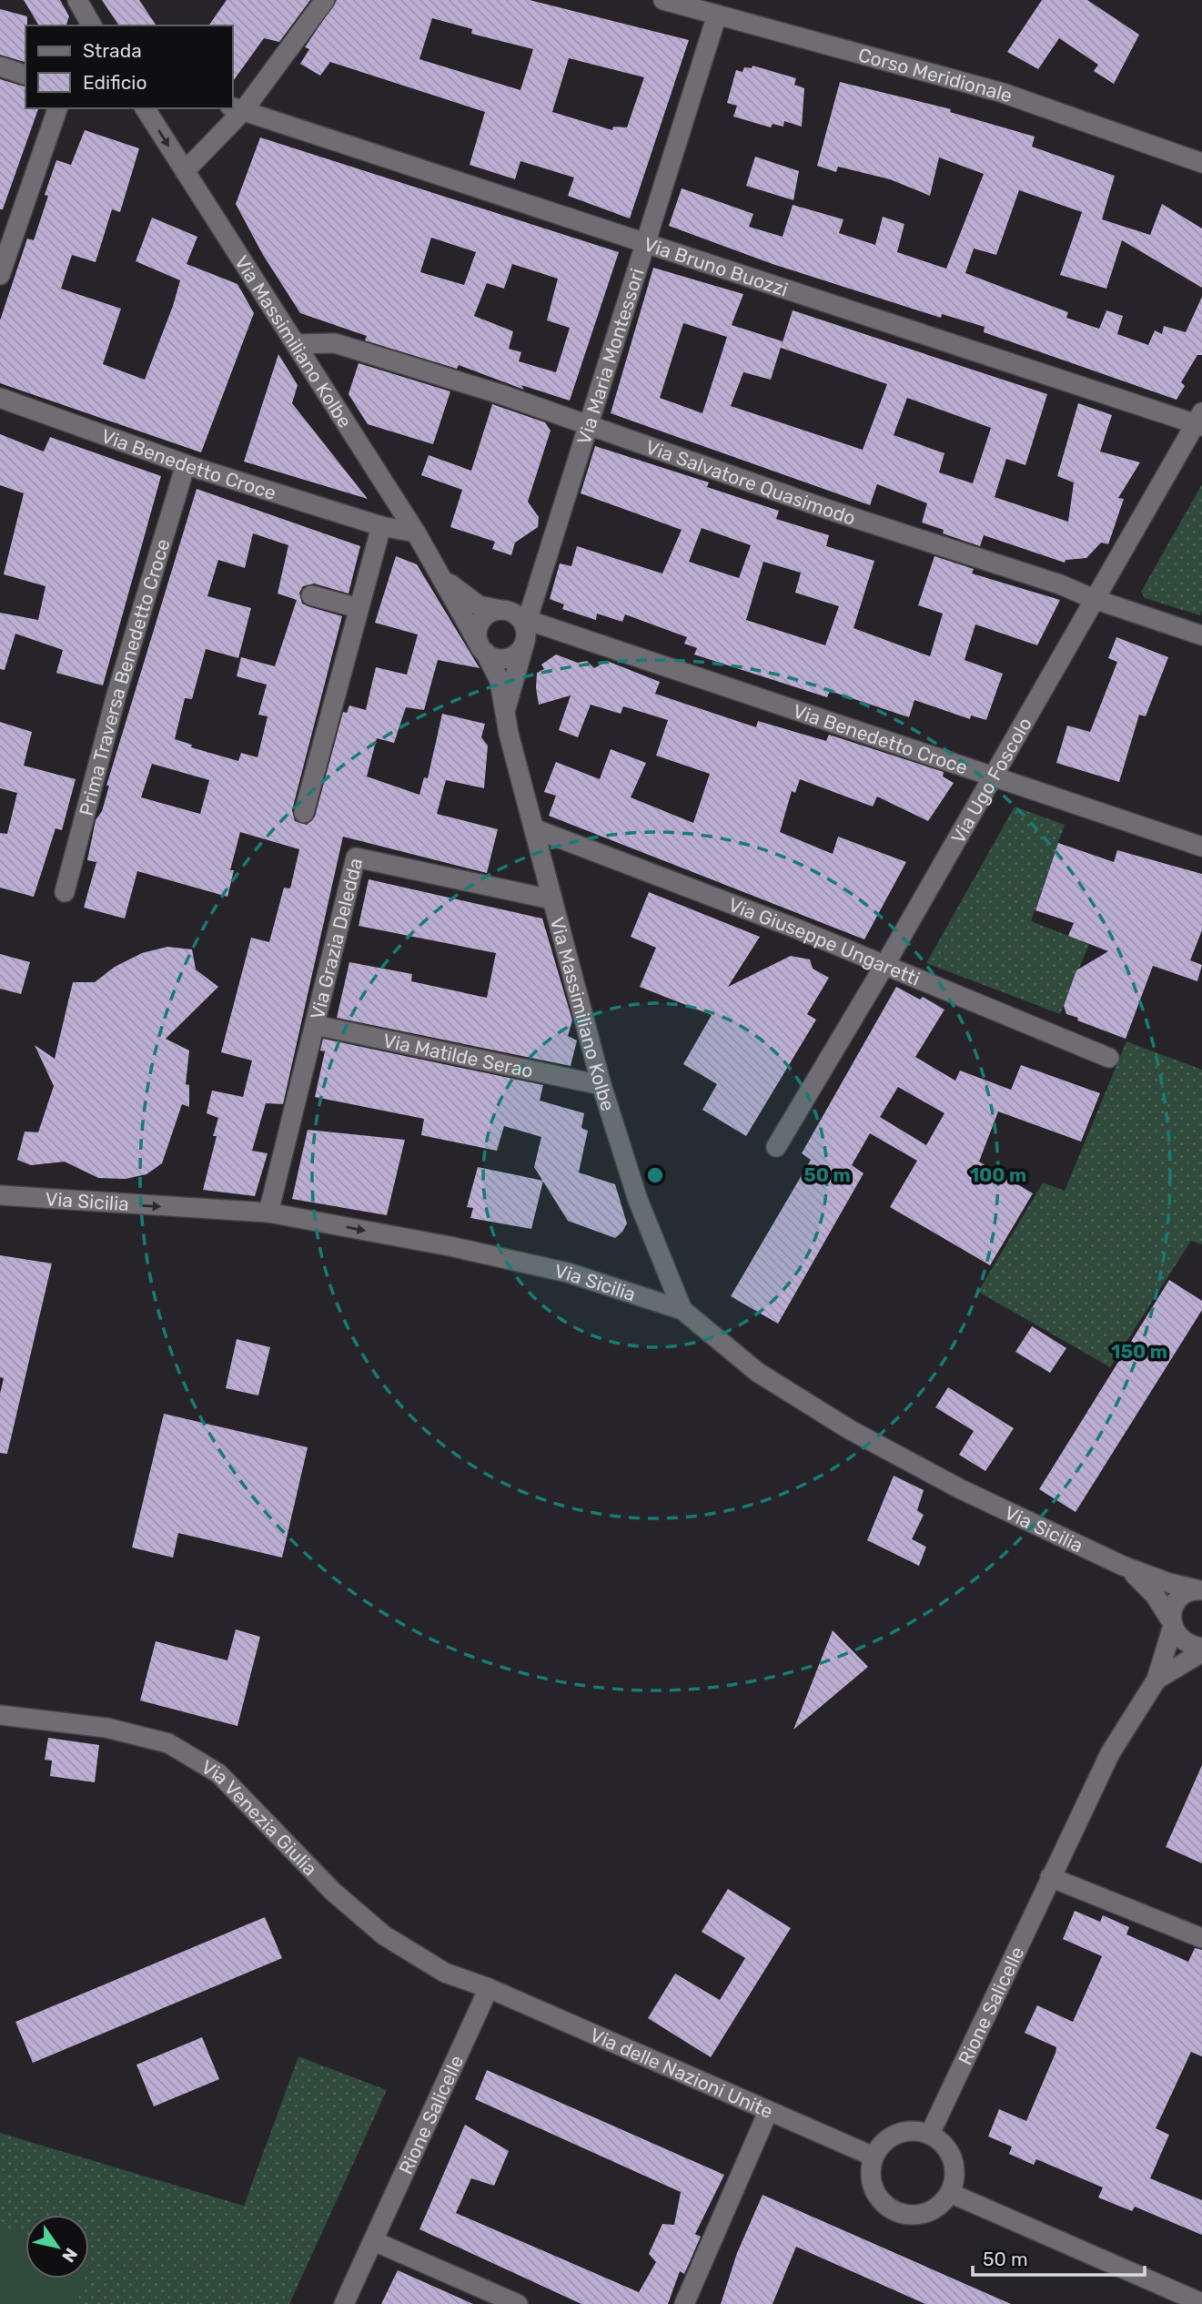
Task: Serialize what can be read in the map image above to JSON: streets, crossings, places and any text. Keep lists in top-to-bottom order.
{
  "streets": {
    "street": [
      "Corso Meridionale",
      "Via Bruno Buozzi",
      "Via Massimiliano Kolbe",
      "Via Maria Montessori",
      "Via Benedetto Croce",
      "Via Salvatore Quasimodo",
      "Prima Traversa Benedetto Croce",
      "Via Ugo Foscolo",
      "Via Giuseppe Ungaretti",
      "Via Grazia Deledda",
      "Via Matilde Serao",
      "Via Sicilia",
      "Via Venezia Giulia",
      "Rione Salicelle",
      "Via delle Nazioni Unite"
    ]
  },
  "crossings": [
    ["Corso Meridionale", "Via Maria Montessori"],
    ["Via Bruno Buozzi", "Via Maria Montessori"],
    ["Via Bruno Buozzi", "Via Ugo Foscolo"],
    ["Via Massimiliano Kolbe", "Via Maria Montessori"],
    ["Via Massimiliano Kolbe", "Via Benedetto Croce"],
    ["Via Massimiliano Kolbe", "Via Salvatore Quasimodo"],
    ["Via Massimiliano Kolbe", "Via Giuseppe Ungaretti"],
    ["Via Massimiliano Kolbe", "Via Grazia Deledda"],
    ["Via Massimiliano Kolbe", "Via Matilde Serao"],
    ["Via Massimiliano Kolbe", "Via Sicilia"],
    ["Via Maria Montessori", "Via Benedetto Croce"],
    ["Via Maria Montessori", "Via Salvatore Quasimodo"],
    ["Via Benedetto Croce", "Prima Traversa Benedetto Croce"],
    ["Via Benedetto Croce", "Via Ugo Foscolo"],
    ["Via Salvatore Quasimodo", "Via Ugo Foscolo"],
    ["Via Ugo Foscolo", "Via Giuseppe Ungaretti"],
    ["Via Grazia Deledda", "Via Matilde Serao"],
    ["Via Grazia Deledda", "Via Sicilia"],
    ["Via Sicilia", "Rione Salicelle"],
    ["Via Venezia Giulia", "Rione Salicelle"],
    ["Via Venezia Giulia", "Via delle Nazioni Unite"],
    ["Rione Salicelle", "Via delle Nazioni Unite"]
  ],
  "one_way": ["Via Sicilia"],
  "legend": ["Strada", "Edificio"],
  "scale_bar": "50 m",
  "north": "bottom right",
  "rings": ["50 m", "100 m", "150 m"]
}
